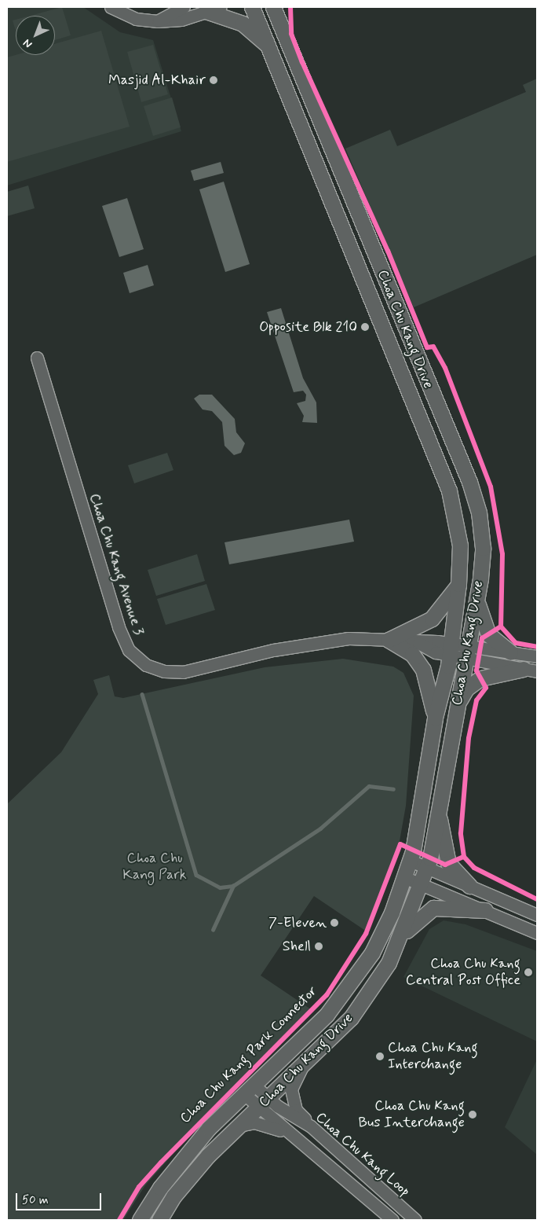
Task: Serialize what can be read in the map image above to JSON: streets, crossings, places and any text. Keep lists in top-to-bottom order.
{
  "streets": {
    "main road": ["Choa Chu Kang Drive"],
    "street": ["Choa Chu Kang Avenue 3", "Choa Chu Kang Loop"],
    "cycle path": ["Choa Chu Kang Park Connector"]
  },
  "crossings": [
    ["Choa Chu Kang Drive", "Choa Chu Kang Avenue 3"],
    ["Choa Chu Kang Drive", "Choa Chu Kang Loop"]
  ],
  "parks": ["Choa Chu Kang Park"],
  "places": [
    "Masjid Al-Khair",
    "Opposite Blk 210",
    "7-Eleven",
    "Shell",
    "Choa Chu Kang Central Post Office",
    "Choa Chu Kang Interchange",
    "Choa Chu Kang Bus Interchange"
  ],
  "scale_bar": "50 m",
  "north": "bottom left"
}
